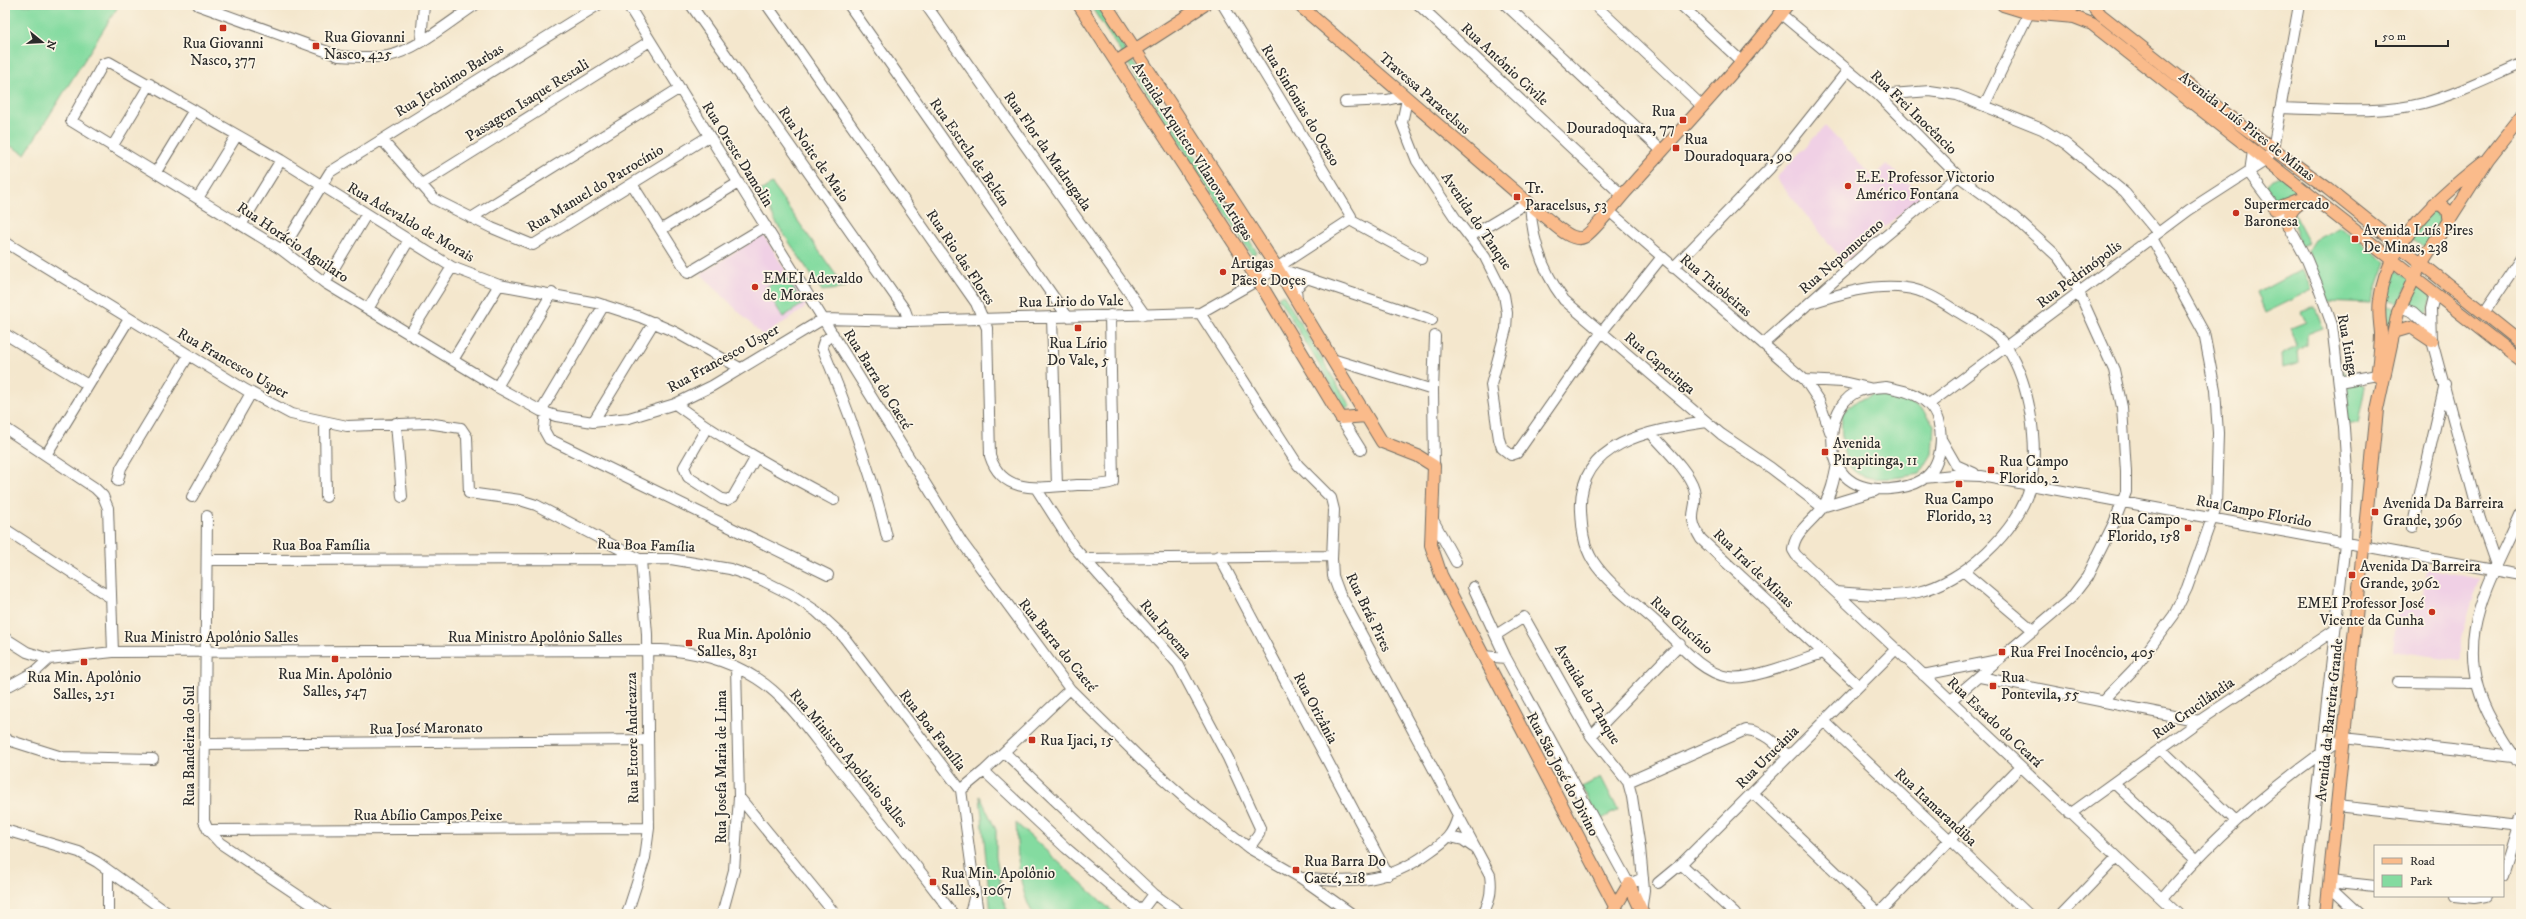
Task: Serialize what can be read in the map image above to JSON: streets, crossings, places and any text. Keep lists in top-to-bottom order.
{
  "streets": {
    "main road": [
      "Travessa Paracelsus",
      "Avenida Luís Pires de Minas",
      "Avenida Arquiteto Vilanova Artigas",
      "Avenida da Barreira Grande",
      "Rua São José do Divino"
    ],
    "street": [
      "Rua Antônio Civile",
      "Rua Jerônimo Barbas",
      "Passagem Isaque Restali",
      "Rua Sinfonias do Ocaso",
      "Rua Frei Inocêncio",
      "Rua Flor da Madrugada",
      "Rua Estrela de Belém",
      "Rua Oreste Damolin",
      "Rua Noite de Maio",
      "Rua Manuel do Patrocínio",
      "Avenida do Tanque",
      "Rua Adevaldo de Morais",
      "Rua Horácio Aguilaro",
      "Rua Nepomuceno",
      "Rua Rio das Flores",
      "Rua Pedrinópolis",
      "Rua Taiobeiras",
      "Rua Lirio do Vale",
      "Rua Itinga",
      "Rua Francesco Usper",
      "Rua Capetinga",
      "Rua Barra do Caeté",
      "Rua Campo Florido",
      "Rua Boa Família",
      "Rua Iraí de Minas",
      "Rua Brás Pires",
      "Rua Glucínio",
      "Rua Ipoema",
      "Rua Ministro Apolônio Salles",
      "Rua Orizânia",
      "Rua Crucilândia",
      "Rua Estado do Ceará",
      "Rua José Maronato",
      "Rua Ettore Andreazza",
      "Rua Bandeira do Sul",
      "Rua Urucânia",
      "Rua Josefa Maria de Lima",
      "Rua Itamarandiba",
      "Rua Abílio Campos Peixe"
    ]
  },
  "crossings": [
    ["Rua Antônio Civile", "Travessa Paracelsus"],
    ["Rua Jerônimo Barbas", "Rua Manuel do Patrocínio"],
    ["Rua Jerônimo Barbas", "Rua Adevaldo de Morais"],
    ["Rua Jerônimo Barbas", "Rua Horácio Aguilaro"],
    ["Travessa Paracelsus", "Rua Frei Inocêncio"],
    ["Travessa Paracelsus", "Avenida do Tanque"],
    ["Travessa Paracelsus", "Rua Taiobeiras"],
    ["Travessa Paracelsus", "Rua Capetinga"],
    ["Passagem Isaque Restali", "Rua Oreste Damolin"],
    ["Passagem Isaque Restali", "Rua Manuel do Patrocínio"],
    ["Rua Frei Inocêncio", "Rua Nepomuceno"],
    ["Rua Frei Inocêncio", "Rua Pedrinópolis"],
    ["Rua Frei Inocêncio", "Rua Campo Florido"],
    ["Rua Frei Inocêncio", "Rua Estado do Ceará"],
    ["Avenida Luís Pires de Minas", "Rua Pedrinópolis"],
    ["Avenida Luís Pires de Minas", "Avenida da Barreira Grande"],
    ["Rua Flor da Madrugada", "Rua Lirio do Vale"],
    ["Avenida Arquiteto Vilanova Artigas", "Rua São José do Divino"],
    ["Rua Estrela de Belém", "Rua Lirio do Vale"],
    ["Rua Oreste Damolin", "Rua Manuel do Patrocínio"],
    ["Rua Oreste Damolin", "Rua Lirio do Vale"],
    ["Rua Oreste Damolin", "Rua Francesco Usper"],
    ["Rua Oreste Damolin", "Rua Barra do Caeté"],
    ["Rua Noite de Maio", "Rua Lirio do Vale"],
    ["Avenida do Tanque", "Rua Capetinga"],
    ["Avenida do Tanque", "Rua São José do Divino"],
    ["Rua Adevaldo de Morais", "Rua Horácio Aguilaro"],
    ["Rua Adevaldo de Morais", "Rua Francesco Usper"],
    ["Rua Horácio Aguilaro", "Rua Francesco Usper"],
    ["Rua Nepomuceno", "Rua Taiobeiras"],
    ["Rua Rio das Flores", "Rua Lirio do Vale"],
    ["Rua Rio das Flores", "Rua Ipoema"],
    ["Rua Pedrinópolis", "Rua Taiobeiras"],
    ["Rua Pedrinópolis", "Rua Itinga"],
    ["Rua Pedrinópolis", "Rua Campo Florido"],
    ["Rua Taiobeiras", "Rua Campo Florido"],
    ["Rua Lirio do Vale", "Rua Francesco Usper"],
    ["Rua Lirio do Vale", "Rua Barra do Caeté"],
    ["Rua Lirio do Vale", "Rua Brás Pires"],
    ["Rua Itinga", "Rua Campo Florido"],
    ["Rua Itinga", "Avenida da Barreira Grande"],
    ["Rua Francesco Usper", "Rua Barra do Caeté"],
    ["Rua Francesco Usper", "Rua Boa Família"],
    ["Rua Francesco Usper", "Rua Ettore Andreazza"],
    ["Rua Capetinga", "Rua Estado do Ceará"],
    ["Rua Barra do Caeté", "Rua Ipoema"],
    ["Rua Campo Florido", "Avenida da Barreira Grande"],
    ["Rua Boa Família", "Rua Ettore Andreazza"],
    ["Rua Boa Família", "Rua Bandeira do Sul"],
    ["Rua Iraí de Minas", "Rua Glucínio"],
    ["Rua Iraí de Minas", "Rua Urucânia"],
    ["Rua Ministro Apolônio Salles", "Rua Ettore Andreazza"],
    ["Rua Ministro Apolônio Salles", "Rua Bandeira do Sul"],
    ["Rua Ministro Apolônio Salles", "Rua Josefa Maria de Lima"],
    ["Rua Crucilândia", "Avenida da Barreira Grande"],
    ["Rua Crucilândia", "Rua Estado do Ceará"],
    ["Rua Estado do Ceará", "Rua Urucânia"],
    ["Rua José Maronato", "Rua Ettore Andreazza"],
    ["Rua José Maronato", "Rua Bandeira do Sul"],
    ["Rua Ettore Andreazza", "Rua Abílio Campos Peixe"],
    ["Rua Bandeira do Sul", "Rua Abílio Campos Peixe"],
    ["Rua Urucânia", "Rua Itamarandiba"]
  ],
  "places": {
    "transit": [
      "Rua Giovanni Nasco, 377",
      "Rua Giovanni Nasco, 425",
      "Rua Douradoquara, 77",
      "Rua Douradoquara, 90",
      "Tr. Paracelsus, 53",
      "Avenida Luís Pires De Minas, 238",
      "Rua Lírio Do Vale, 5",
      "Avenida Pirapitinga, 11",
      "Rua Campo Florido, 2",
      "Rua Campo Florido, 23",
      "Avenida Da Barreira Grande, 3969",
      "Rua Campo Florido, 158",
      "Avenida Da Barreira Grande, 3962",
      "Rua Min. Apolônio Salles, 831",
      "Rua Frei Inocêncio, 405",
      "Rua Min. Apolônio Salles, 547",
      "Rua Min. Apolônio Salles, 251",
      "Rua Pontevila, 55",
      "Rua Ijaci, 15",
      "Rua Barra Do Caeté, 218",
      "Rua Min. Apolônio Salles, 1067"
    ],
    "other": [
      "E.E. Professor Victorio Américo Fontana",
      "Supermercado Baronesa",
      "Artigas Pães e Doçes",
      "EMEI Adevaldo de Moraes",
      "EMEI Professor José Vicente da Cunha"
    ]
  },
  "legend": ["Road", "Park"],
  "scale_bar": "50 m",
  "north": "right"
}
